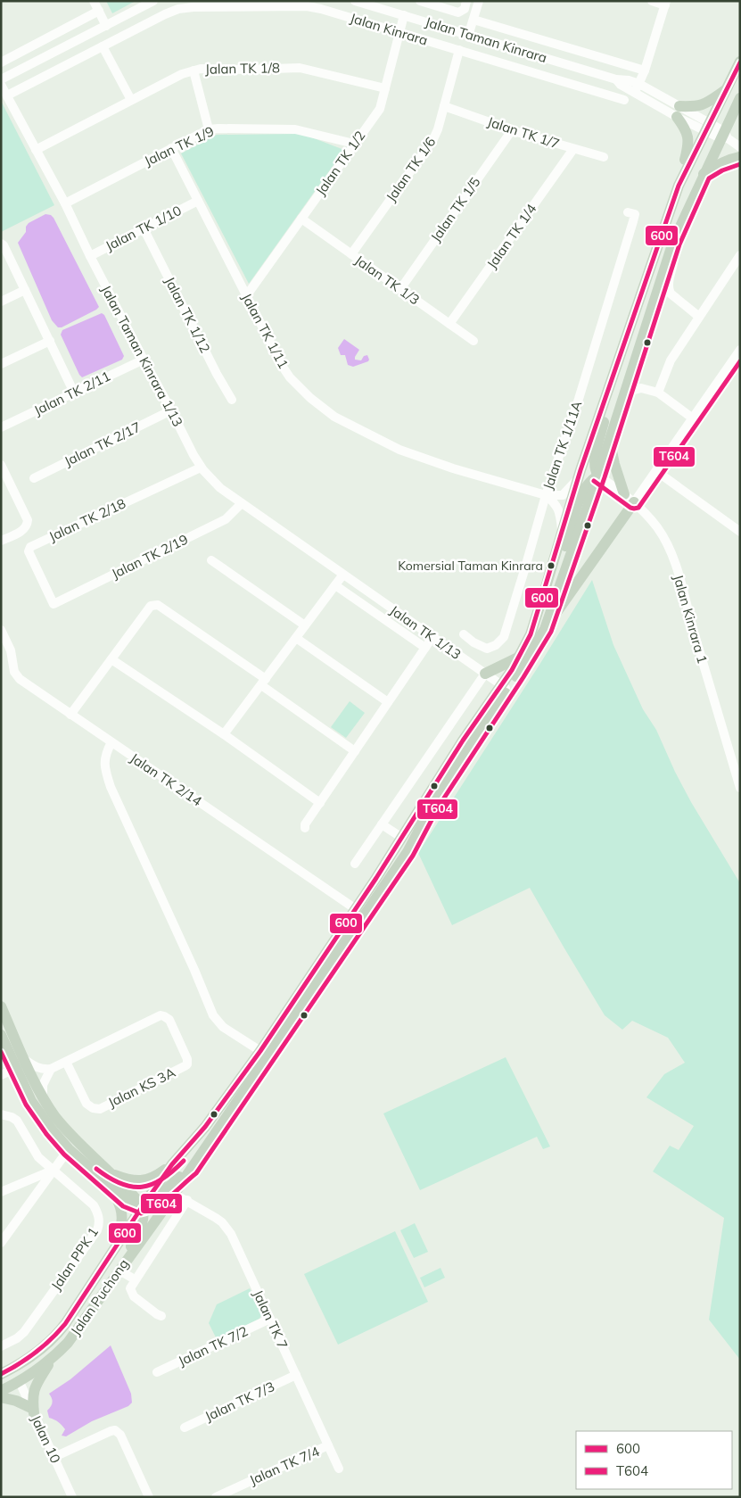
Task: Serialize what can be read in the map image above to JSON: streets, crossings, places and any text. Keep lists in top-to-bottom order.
{
  "streets": {
    "main road": ["Jalan Puchong"],
    "street": [
      "Jalan Kinrara",
      "Jalan Taman Kinrara",
      "Jalan TK 1/8",
      "Jalan TK 1/7",
      "Jalan TK 1/9",
      "Jalan TK 1/2",
      "Jalan TK 1/6",
      "Jalan TK 1/5",
      "Jalan TK 1/10",
      "Jalan TK 1/4",
      "Jalan TK 1/3",
      "Jalan TK 1/12",
      "Jalan TK 1/11",
      "Jalan Taman Kinrara 1/13",
      "Jalan TK 2/11",
      "Jalan TK 2/17",
      "Jalan TK 1/11A",
      "Jalan TK 2/18",
      "Jalan TK 2/19",
      "Jalan Kinrara 1",
      "Jalan TK 1/13",
      "Jalan TK 2/14",
      "Jalan KS 3A",
      "Jalan PPK 1",
      "Jalan TK 7",
      "Jalan TK 7/2",
      "Jalan TK 7/3",
      "Jalan 10",
      "Jalan TK 7/4"
    ]
  },
  "crossings": [
    ["Jalan Kinrara", "Jalan TK 1/2"],
    ["Jalan Kinrara", "Jalan TK 1/6"],
    ["Jalan Kinrara", "Jalan Taman Kinrara 1/13"],
    ["Jalan Taman Kinrara", "Jalan TK 1/2"],
    ["Jalan Taman Kinrara", "Jalan Puchong"],
    ["Jalan TK 1/8", "Jalan TK 1/2"],
    ["Jalan TK 1/8", "Jalan Taman Kinrara 1/13"],
    ["Jalan TK 1/7", "Jalan TK 1/6"],
    ["Jalan TK 1/7", "Jalan TK 1/5"],
    ["Jalan TK 1/7", "Jalan TK 1/4"],
    ["Jalan TK 1/9", "Jalan TK 1/2"],
    ["Jalan TK 1/9", "Jalan TK 1/11"],
    ["Jalan TK 1/9", "Jalan Taman Kinrara 1/13"],
    ["Jalan TK 1/2", "Jalan TK 1/3"],
    ["Jalan TK 1/2", "Jalan TK 1/11"],
    ["Jalan TK 1/6", "Jalan TK 1/3"],
    ["Jalan TK 1/5", "Jalan TK 1/3"],
    ["Jalan TK 1/10", "Jalan TK 1/12"],
    ["Jalan TK 1/10", "Jalan TK 1/11"],
    ["Jalan TK 1/10", "Jalan Taman Kinrara 1/13"],
    ["Jalan TK 1/4", "Jalan TK 1/3"],
    ["Jalan TK 1/11", "Jalan TK 1/11A"],
    ["Jalan Taman Kinrara 1/13", "Jalan TK 2/11"],
    ["Jalan Taman Kinrara 1/13", "Jalan TK 2/17"],
    ["Jalan Taman Kinrara 1/13", "Jalan TK 2/18"],
    ["Jalan Taman Kinrara 1/13", "Jalan TK 2/19"],
    ["Jalan Taman Kinrara 1/13", "Jalan TK 1/13"],
    ["Jalan TK 2/18", "Jalan TK 2/19"],
    ["Jalan Kinrara 1", "Jalan Puchong"],
    ["Jalan TK 1/13", "Jalan Puchong"],
    ["Jalan TK 2/14", "Jalan Puchong"],
    ["Jalan Puchong", "Jalan TK 7"],
    ["Jalan Puchong", "Jalan 10"],
    ["Jalan TK 7", "Jalan TK 7/2"],
    ["Jalan TK 7", "Jalan TK 7/3"],
    ["Jalan TK 7", "Jalan TK 7/4"]
  ],
  "places": ["Komersial Taman Kinrara"],
  "lines": ["transit line 600", "transit line T604"],
  "legend": ["600", "T604"]
}
